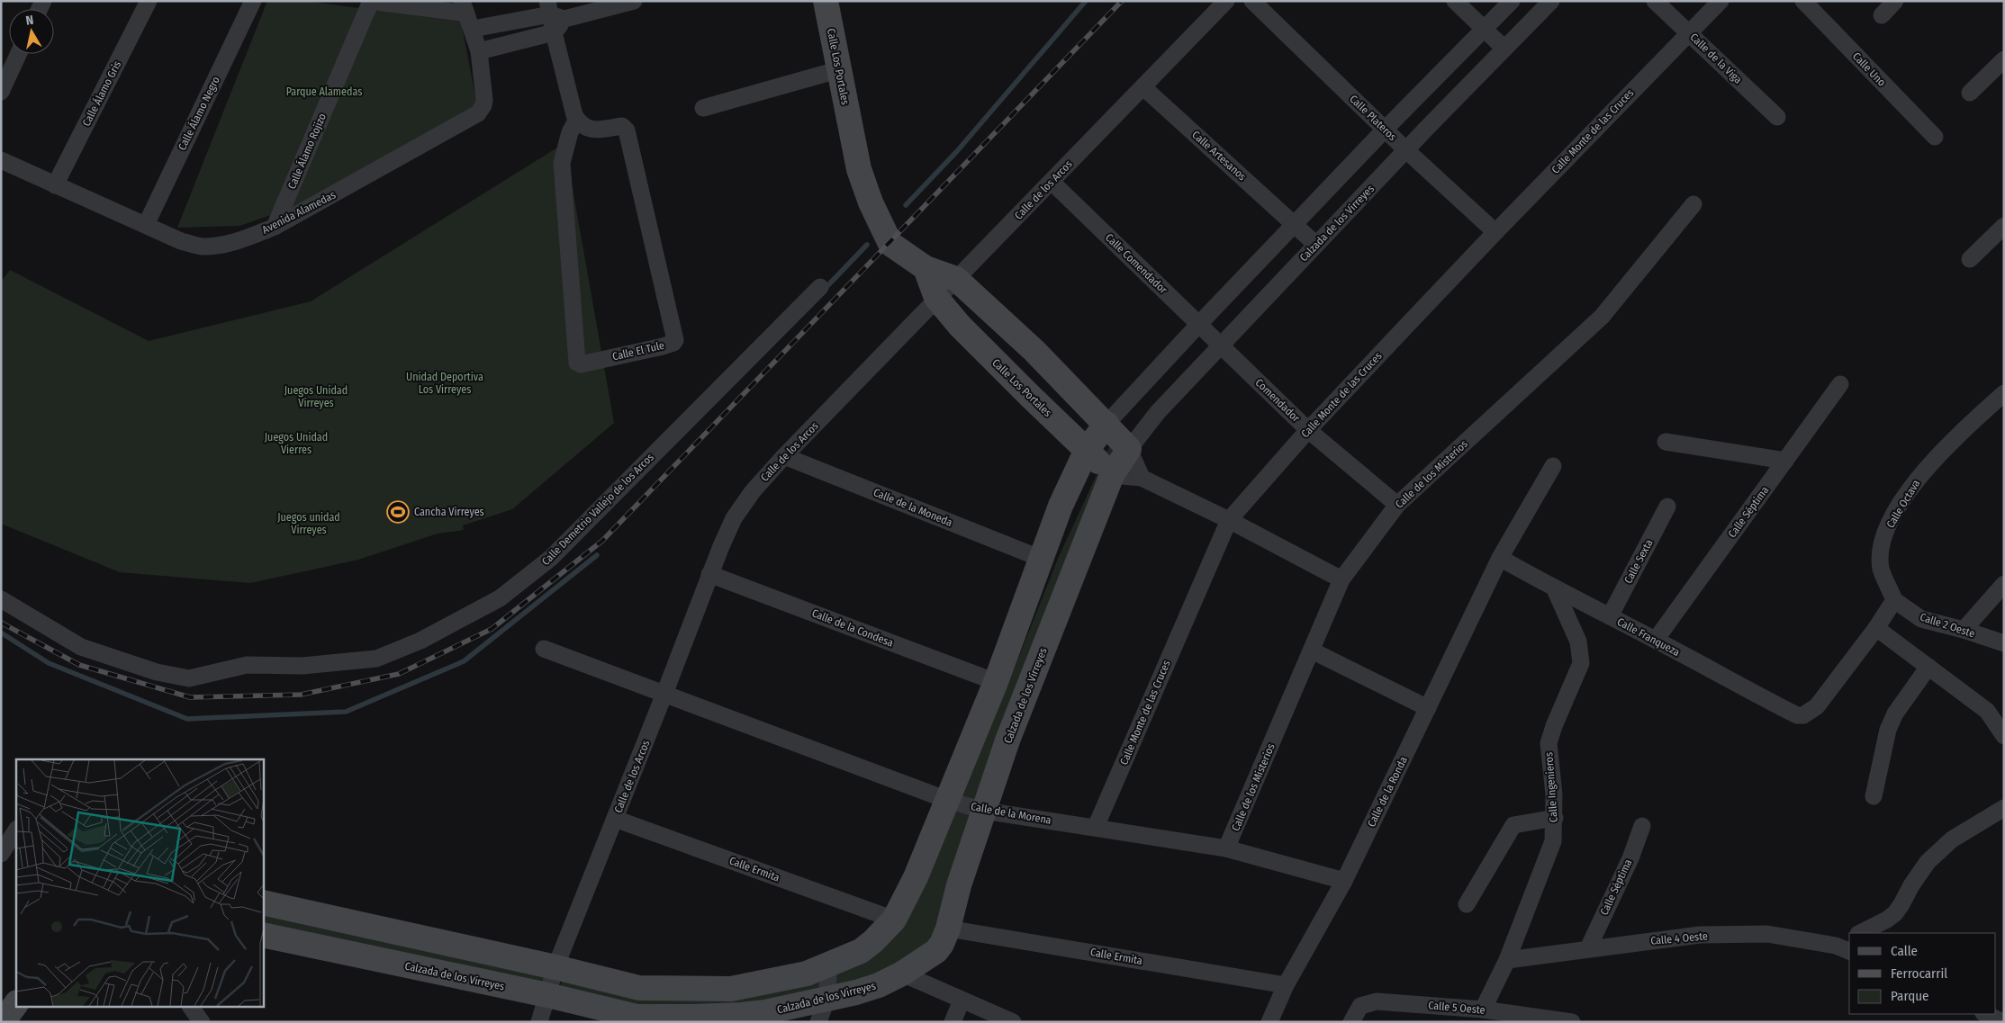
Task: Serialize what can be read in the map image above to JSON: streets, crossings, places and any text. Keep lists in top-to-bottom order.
{
  "streets": {
    "street": [
      "Calle de la Viga",
      "Calle Los Portales",
      "Calle Uno",
      "Calle Álamo Gris",
      "Calle Álamo Negro",
      "Calle Plateros",
      "Calle Monte de las Cruces",
      "Calle Álamo Rojizo",
      "Calle Artesanos",
      "Calle de los Arcos",
      "Avenida Alamedas",
      "Calzada de los Virreyes",
      "Calle Comendador",
      "Calle El Tule",
      "Comendador",
      "Calle de los Misterios",
      "Calle Octava",
      "Calle de la Moneda",
      "Calle Demetrio Vallejo de los Arcos",
      "Calle Séptima",
      "Calle Sexta",
      "Calle 2 Oeste",
      "Calle de la Condesa",
      "Calle Franqueza",
      "Calle Ingenieros",
      "Calle de la Ronda",
      "Calle de la Morena",
      "Calle Ermita",
      "Calle 4 Oeste",
      "Calle 5 Oeste"
    ]
  },
  "crossings": [
    ["Calle de la Viga", "Calle Monte de las Cruces"],
    ["Calle Los Portales", "Calle de los Arcos"],
    ["Calle Los Portales", "Calzada de los Virreyes"],
    ["Calle Álamo Gris", "Avenida Alamedas"],
    ["Calle Álamo Negro", "Avenida Alamedas"],
    ["Calle Plateros", "Calle Monte de las Cruces"],
    ["Calle Plateros", "Calzada de los Virreyes"],
    ["Calle Monte de las Cruces", "Comendador"],
    ["Calle Monte de las Cruces", "Calle de la Morena"],
    ["Calle Álamo Rojizo", "Avenida Alamedas"],
    ["Calle Artesanos", "Calle de los Arcos"],
    ["Calle Artesanos", "Calzada de los Virreyes"],
    ["Calle de los Arcos", "Calzada de los Virreyes"],
    ["Calle de los Arcos", "Calle Comendador"],
    ["Calle de los Arcos", "Calle de la Moneda"],
    ["Calle de los Arcos", "Calle de la Condesa"],
    ["Calle de los Arcos", "Calle de la Morena"],
    ["Calle de los Arcos", "Calle Ermita"],
    ["Calzada de los Virreyes", "Calle Comendador"],
    ["Calzada de los Virreyes", "Comendador"],
    ["Calzada de los Virreyes", "Calle de la Morena"],
    ["Calzada de los Virreyes", "Calle Ermita"],
    ["Calle Comendador", "Comendador"],
    ["Comendador", "Calle de los Misterios"],
    ["Calle de los Misterios", "Calle de la Morena"],
    ["Calle Octava", "Calle 2 Oeste"],
    ["Calle Séptima", "Calle Franqueza"],
    ["Calle Séptima", "Calle 4 Oeste"],
    ["Calle Sexta", "Calle Franqueza"],
    ["Calle Franqueza", "Calle Ingenieros"],
    ["Calle Franqueza", "Calle de la Ronda"],
    ["Calle Ingenieros", "Calle 4 Oeste"],
    ["Calle Ingenieros", "Calle 5 Oeste"],
    ["Calle de la Ronda", "Calle de la Morena"],
    ["Calle de la Ronda", "Calle Ermita"]
  ],
  "parks": [
    "Parque Alamedas",
    "Unidad Deportiva Los Virreyes",
    "Juegos Unidad Virreyes",
    "Juegos Unidad Vierres",
    "Juegos unidad Virreyes"
  ],
  "places": {
    "sports": ["Cancha Virreyes"]
  },
  "legend": ["Calle", "Ferrocarril", "Parque"],
  "north": "top"
}
